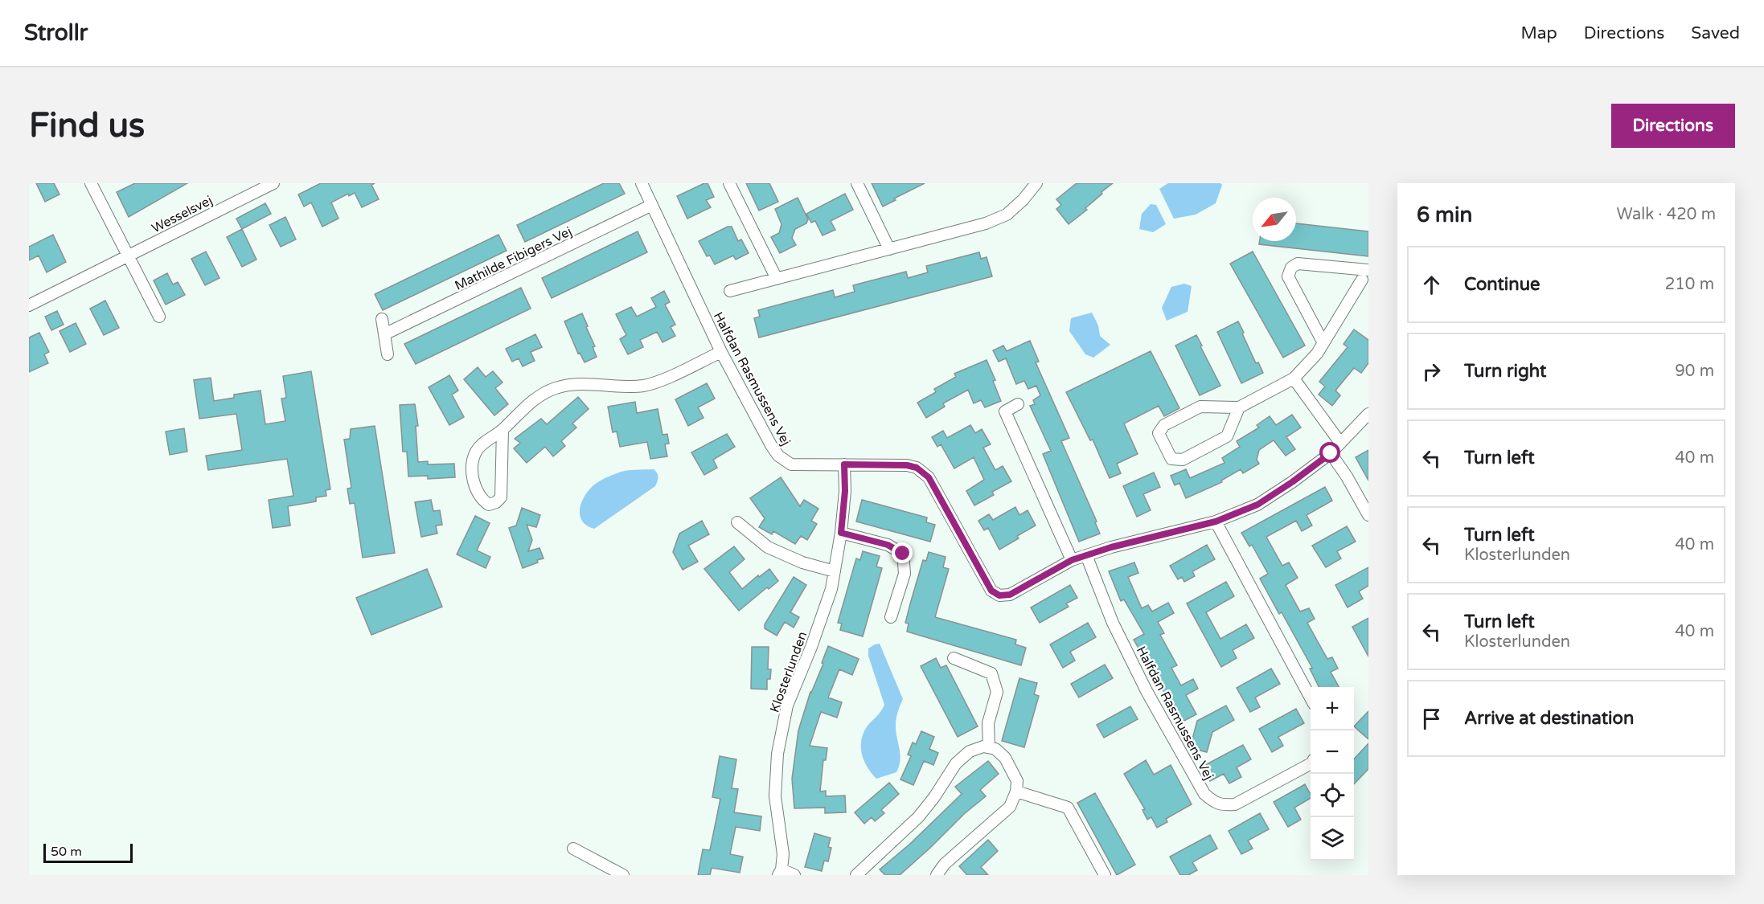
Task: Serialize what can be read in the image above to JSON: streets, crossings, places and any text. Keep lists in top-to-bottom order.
{
  "streets": {
    "street": [
      "Wesselsvej",
      "Mathilde Fibigers Vej",
      "Halfdan Rasmussens Vej",
      "Klosterlunden"
    ]
  },
  "crossings": [
    ["Mathilde Fibigers Vej", "Halfdan Rasmussens Vej"],
    ["Halfdan Rasmussens Vej", "Klosterlunden"]
  ],
  "scale_bar": "50 m",
  "north": "bottom left",
  "page": {
    "header": "Strollr",
    "nav": ["Map", "Directions", "Saved"],
    "buttons": "Directions",
    "title": "Find us",
    "heading": ["6 min", "Walk · 420 m"],
    "list": [
      ["Continue", "210 m"],
      ["Turn right", "90 m"],
      ["Turn left", "40 m"],
      ["Turn left", "Klosterlunden", "40 m"],
      ["Turn left", "Klosterlunden", "40 m"],
      "Arrive at destination"
    ],
    "map_buttons": ["+", "−"],
    "scale": "50 m"
  }
}
